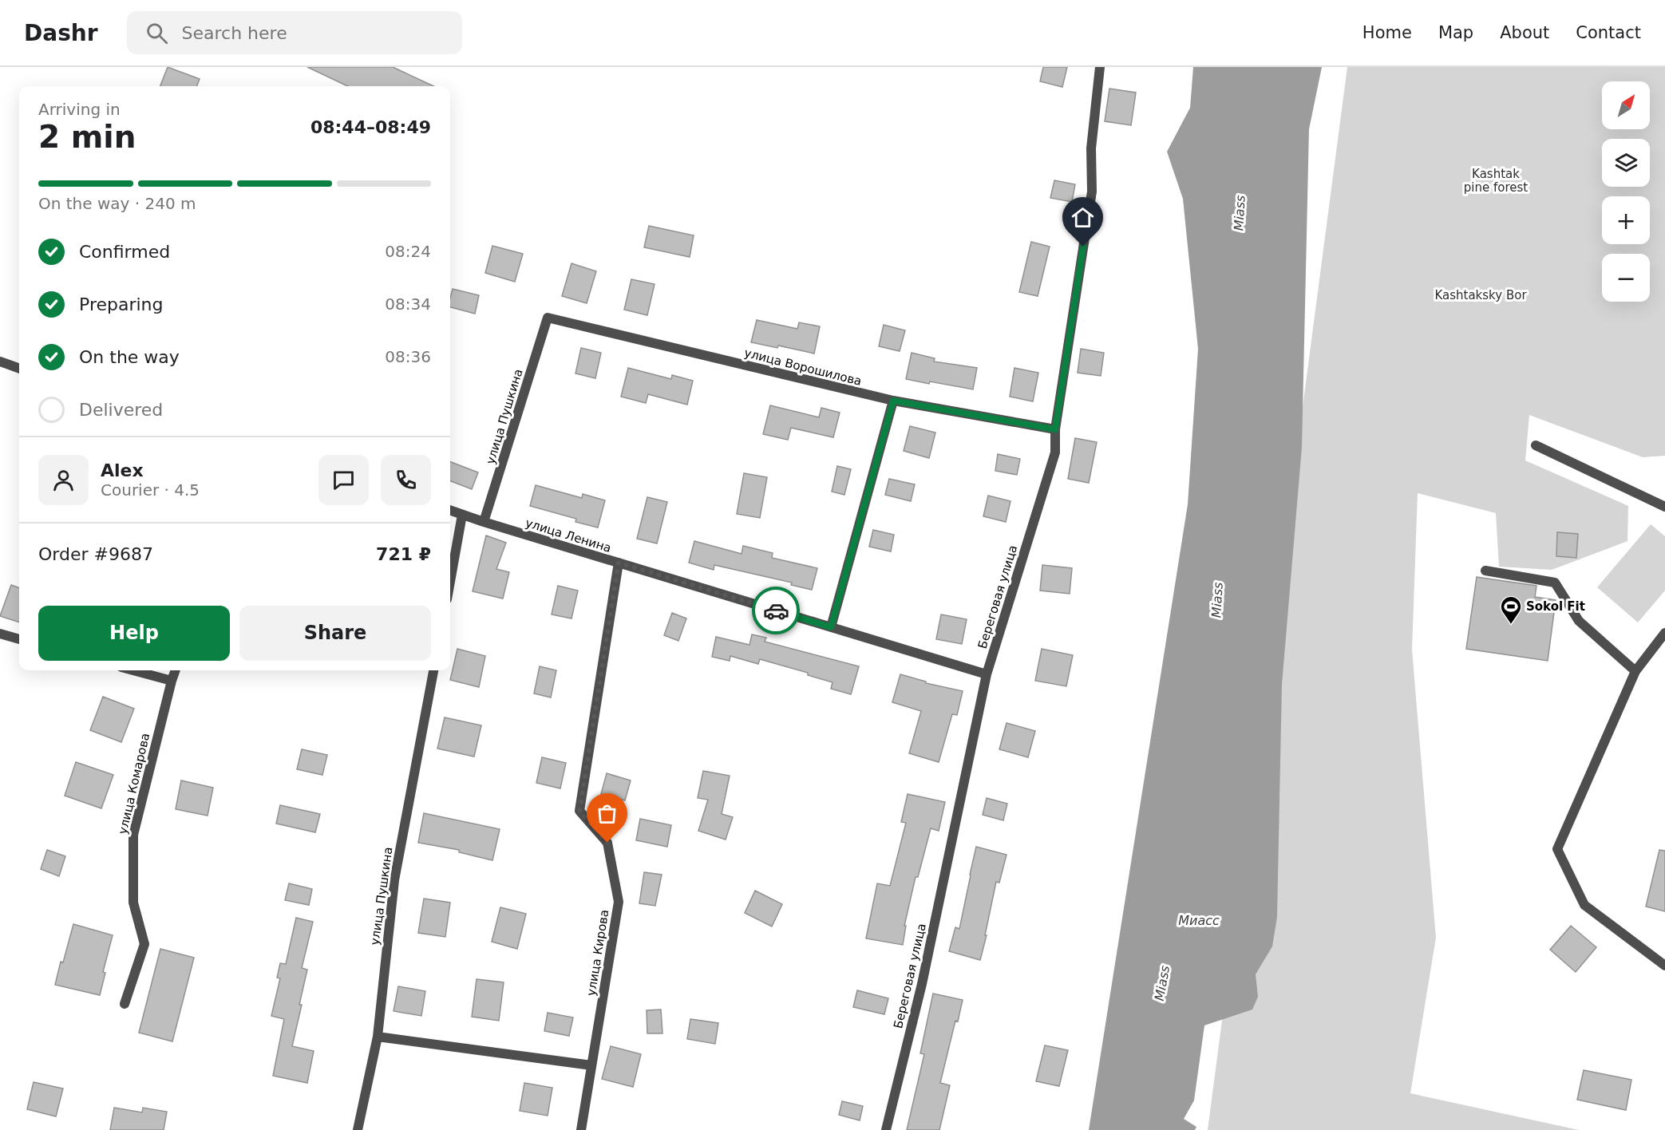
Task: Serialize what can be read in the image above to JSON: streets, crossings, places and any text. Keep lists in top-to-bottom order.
{
  "streets": {
    "street": [
      "улица Ворошилова",
      "улица Пушкина",
      "улица Ленина",
      "Береговая улица",
      "улица Комарова",
      "улица Кирова"
    ]
  },
  "crossings": [
    ["улица Ворошилова", "улица Пушкина"],
    ["улица Ворошилова", "Береговая улица"],
    ["улица Пушкина", "улица Ленина"],
    ["улица Ленина", "Береговая улица"],
    ["улица Ленина", "улица Кирова"]
  ],
  "water": ["Miass", "Миасс"],
  "parks": ["Kashtak pine forest", "Kashtaksky Bor"],
  "places": {
    "sports": ["Sokol Fit"]
  },
  "north": "top right",
  "page": {
    "header": "Dashr",
    "search": "Search here",
    "nav": [
      "Home",
      "Map",
      "About",
      "Contact"
    ],
    "map_buttons": ["+", "−"],
    "heading": ["2 min", "Arriving in", "08:44–08:49"],
    "panel": [
      "Alex",
      "Courier · 4.5",
      "Order #9687",
      "721 ₽"
    ],
    "bar": "On the way · 240 m",
    "list": [
      ["Confirmed", "08:24"],
      ["Preparing", "08:34"],
      ["On the way", "08:36"],
      "Delivered"
    ],
    "buttons": ["Help", "Share"]
  }
}
